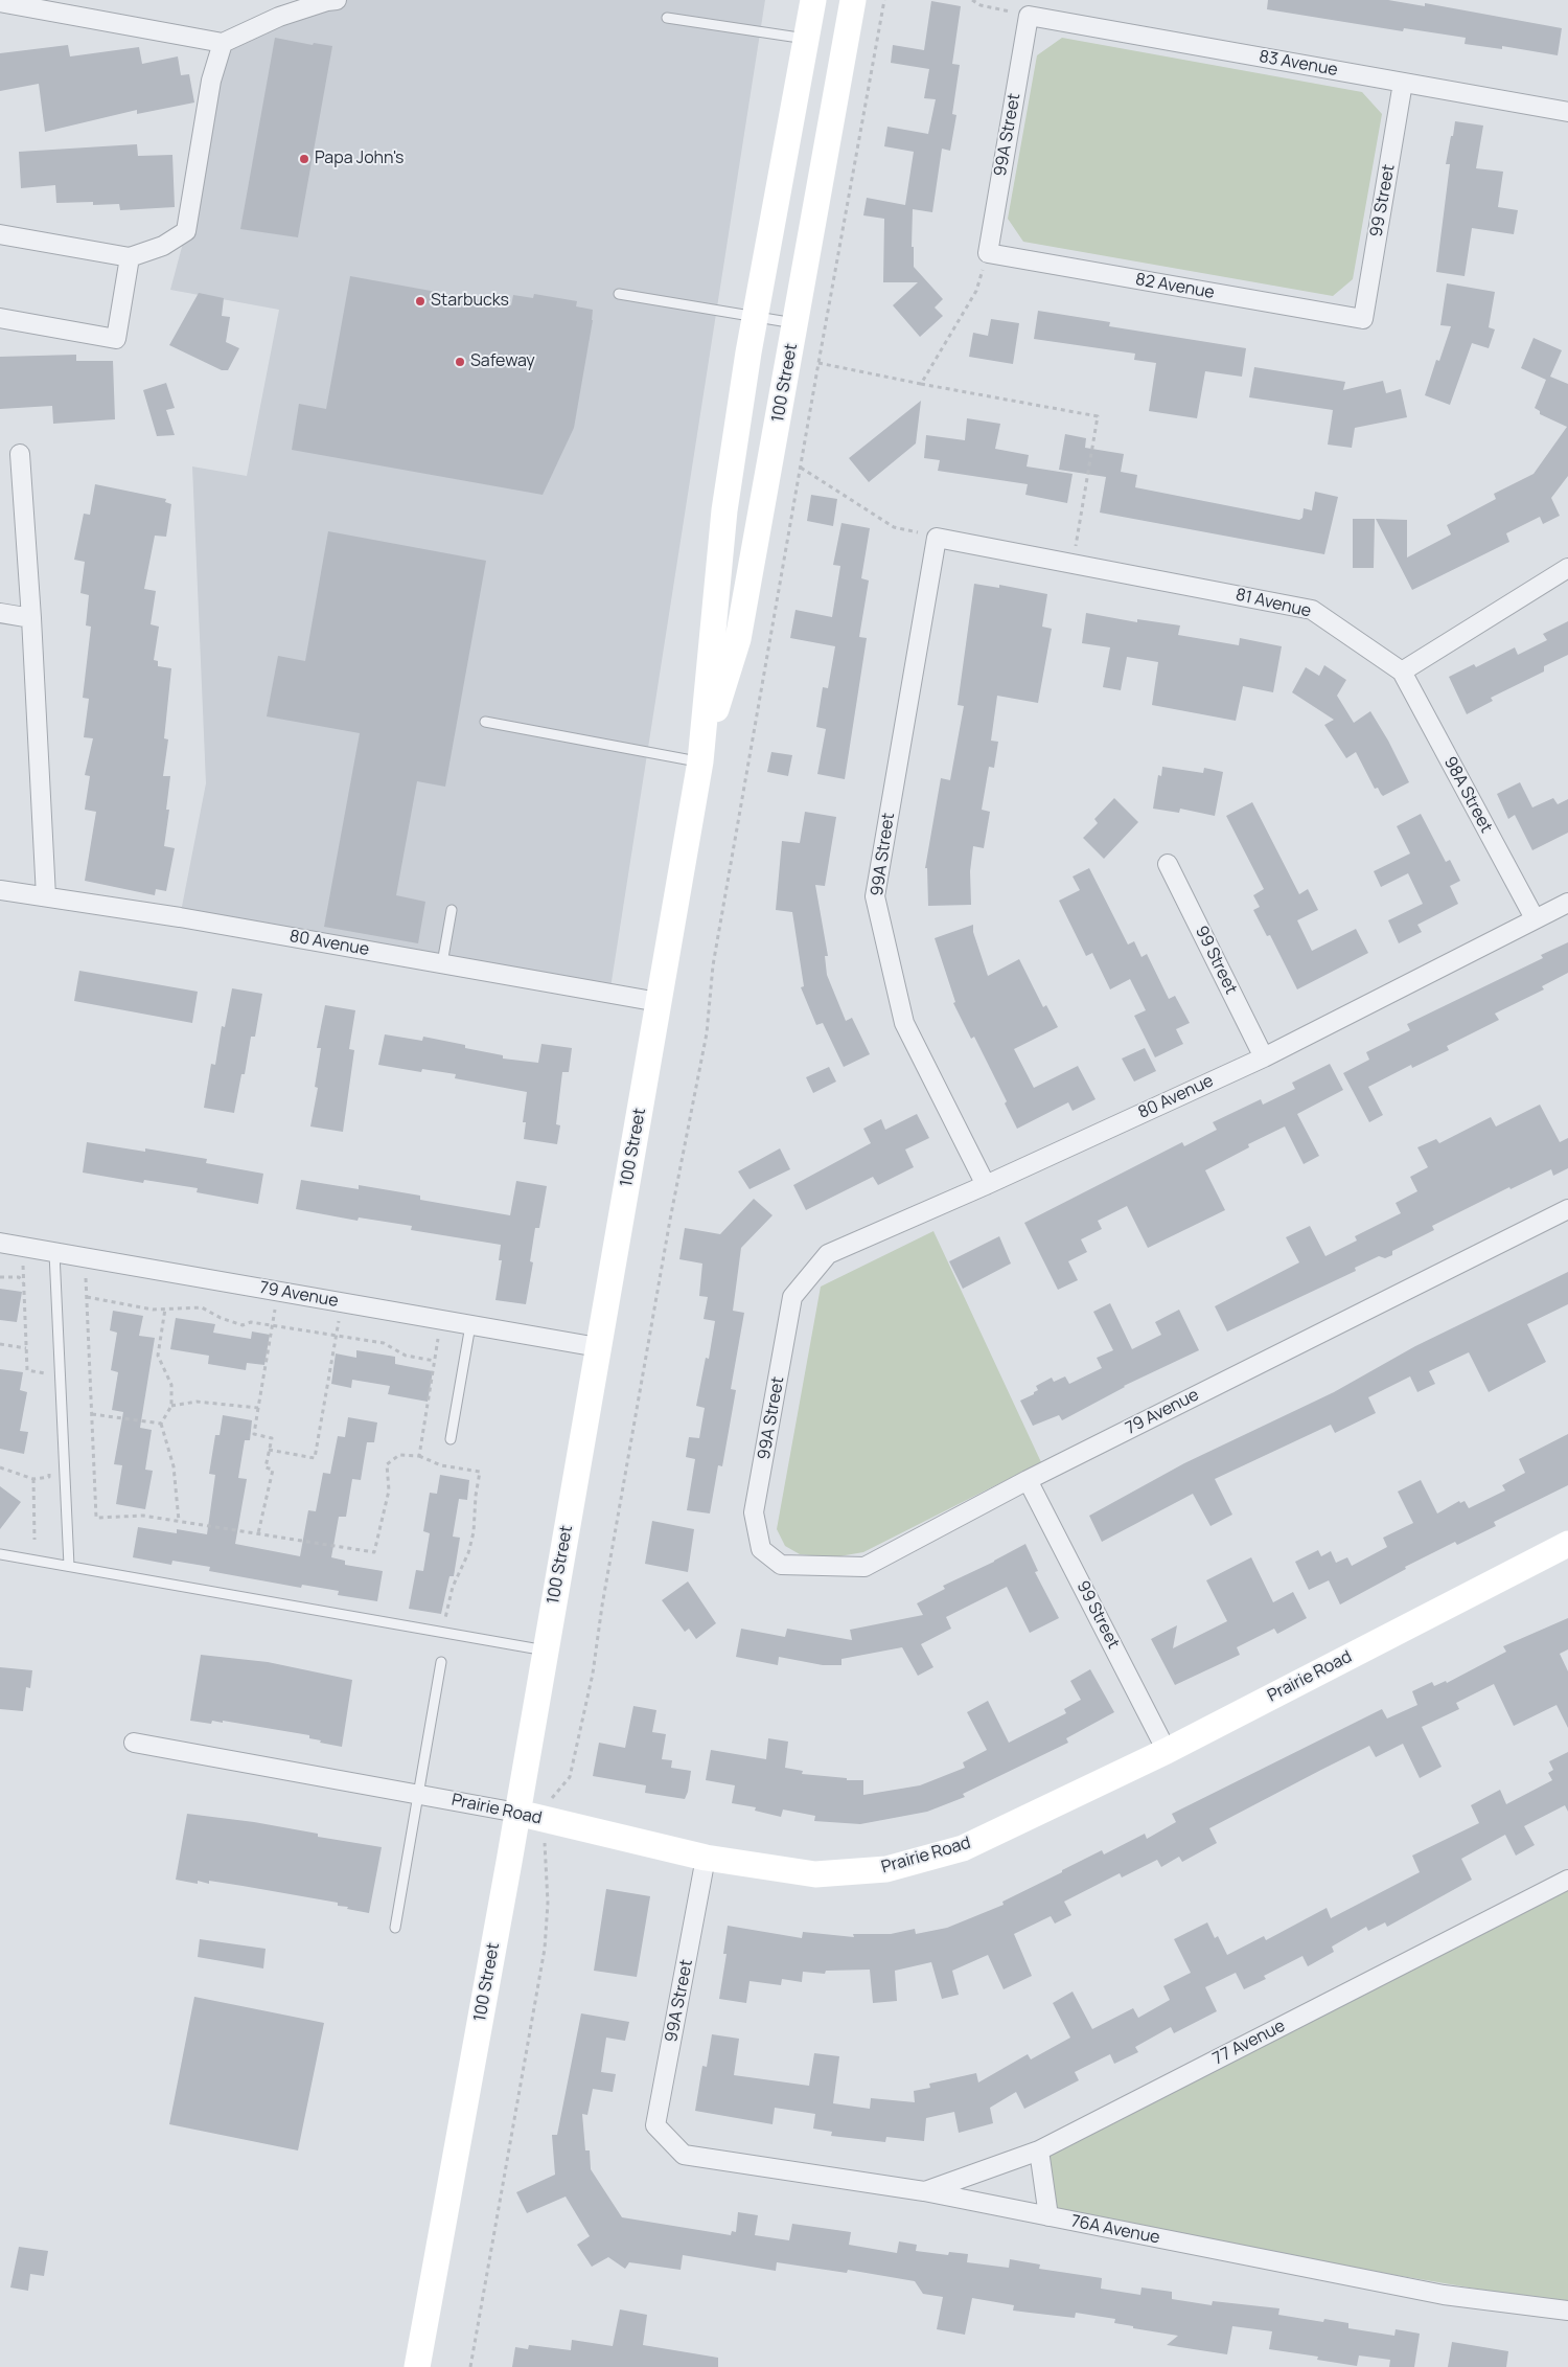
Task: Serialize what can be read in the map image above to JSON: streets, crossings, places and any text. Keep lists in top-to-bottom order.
{
  "streets": {
    "main road": ["100 Street", "Prairie Road"],
    "street": [
      "83 Avenue",
      "99A Street",
      "99 Street",
      "82 Avenue",
      "81 Avenue",
      "98A Street",
      "80 Avenue",
      "79 Avenue",
      "77 Avenue",
      "76A Avenue"
    ]
  },
  "crossings": [
    ["83 Avenue", "99A Street"],
    ["83 Avenue", "99 Street"],
    ["99A Street", "82 Avenue"],
    ["99A Street", "81 Avenue"],
    ["99A Street", "80 Avenue"],
    ["99A Street", "79 Avenue"],
    ["99A Street", "Prairie Road"],
    ["99A Street", "76A Avenue"],
    ["99 Street", "82 Avenue"],
    ["99 Street", "80 Avenue"],
    ["99 Street", "79 Avenue"],
    ["99 Street", "Prairie Road"],
    ["100 Street", "80 Avenue"],
    ["100 Street", "79 Avenue"],
    ["100 Street", "Prairie Road"],
    ["81 Avenue", "98A Street"],
    ["98A Street", "80 Avenue"],
    ["77 Avenue", "76A Avenue"]
  ],
  "places": ["Papa John's", "Starbucks", "Safeway"]
}
